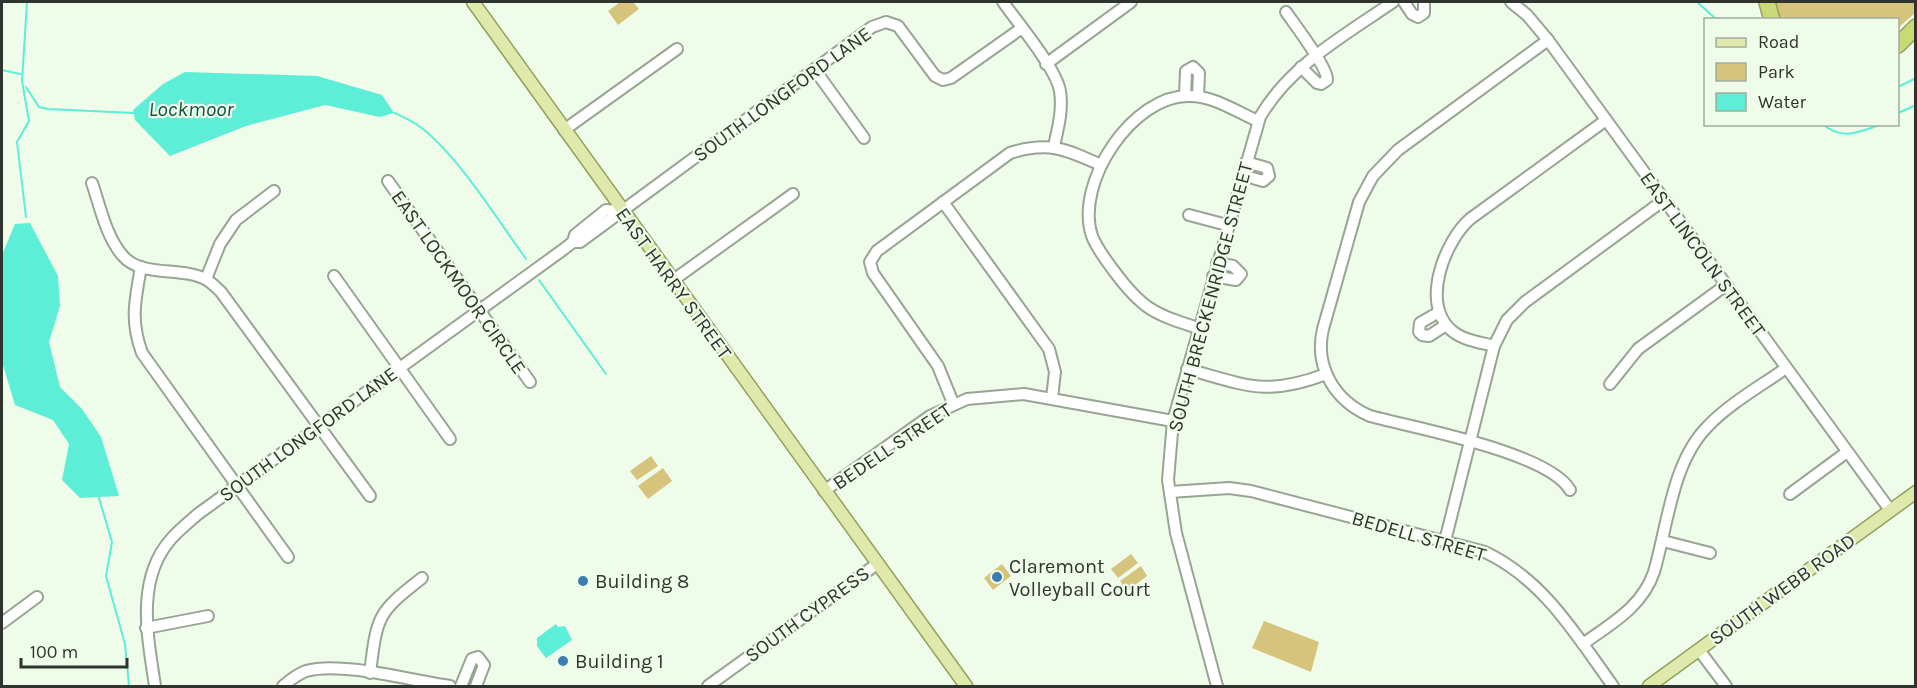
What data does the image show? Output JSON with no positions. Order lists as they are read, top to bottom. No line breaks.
{"streets":{"main road":["EAST HARRY STREET","SOUTH WEBB ROAD"],"street":["SOUTH LONGFORD LANE","EAST LINCOLN STREET","EAST LOCKMOOR CIRCLE","SOUTH BRECKENRIDGE STREET","BEDELL STREET","SOUTH CYPRESS"]},"crossings":[["SOUTH LONGFORD LANE","EAST LOCKMOOR CIRCLE"],["SOUTH LONGFORD LANE","EAST HARRY STREET"],["EAST LINCOLN STREET","SOUTH WEBB ROAD"],["EAST HARRY STREET","BEDELL STREET"],["EAST HARRY STREET","SOUTH CYPRESS"],["SOUTH BRECKENRIDGE STREET","BEDELL STREET"]],"water":["Lockmoor"],"places":["Claremont Volleyball Court","Building 8","Building 1"],"legend":["Road","Park","Water"],"scale_bar":"100 m"}
